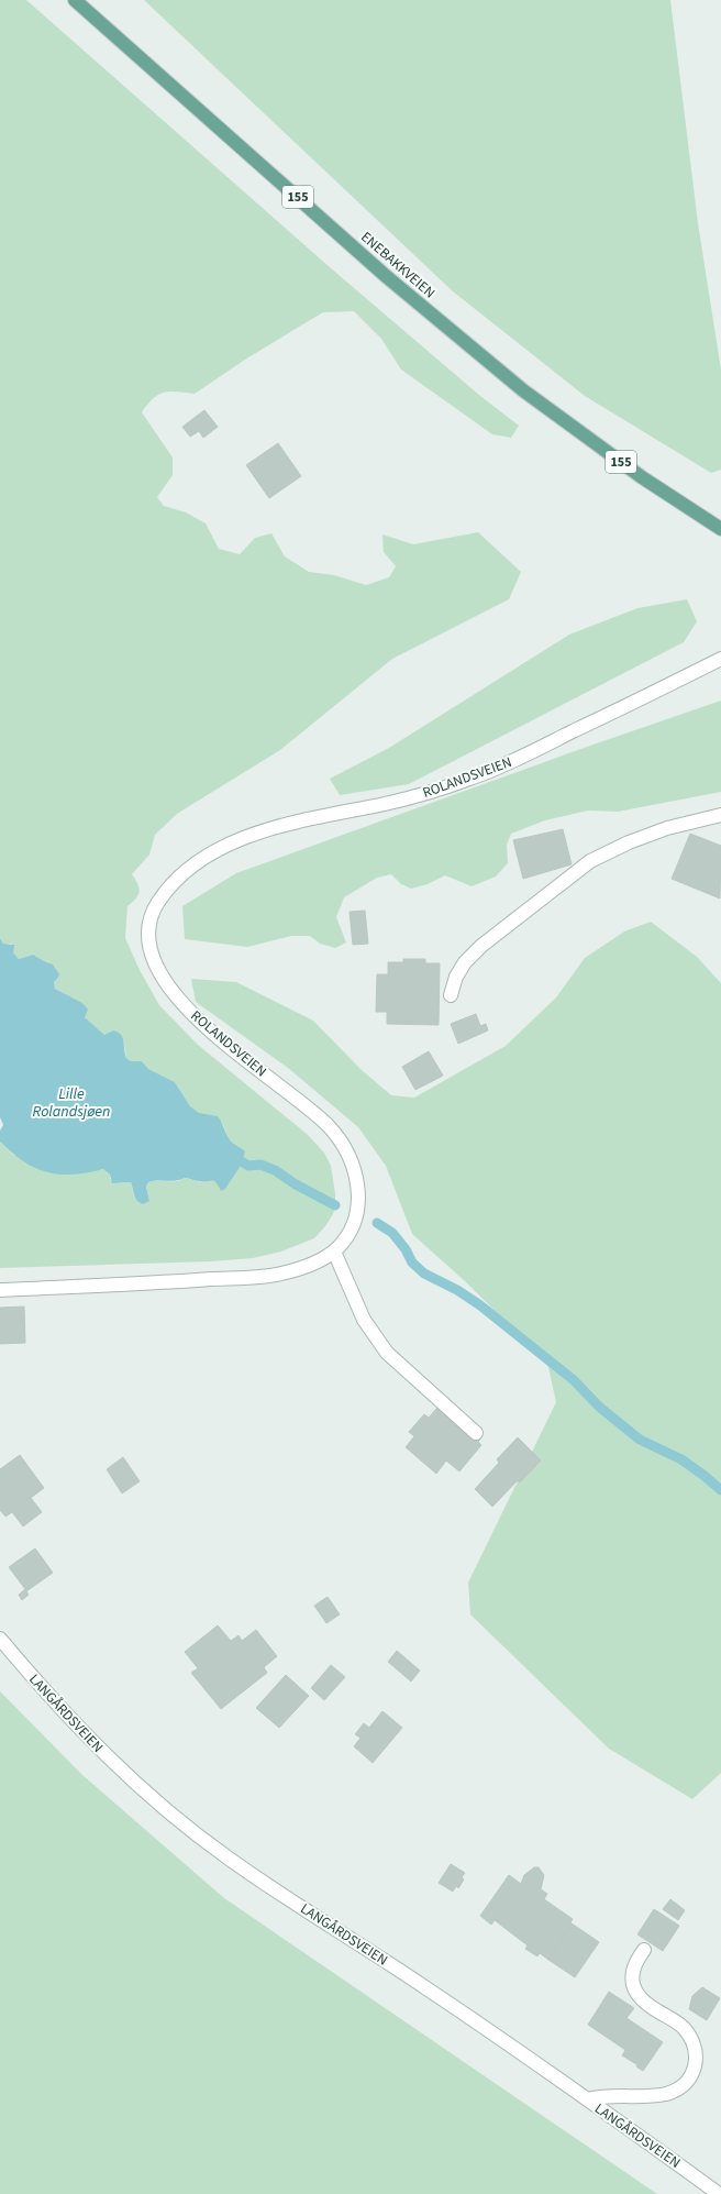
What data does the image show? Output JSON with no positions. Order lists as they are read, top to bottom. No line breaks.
{"streets":{"main road":["155","ENEBAKKVEIEN"],"street":["ROLANDSVEIEN","LANGÅRDSVEIEN"]},"water":["Lille Rolandsjøen"]}
